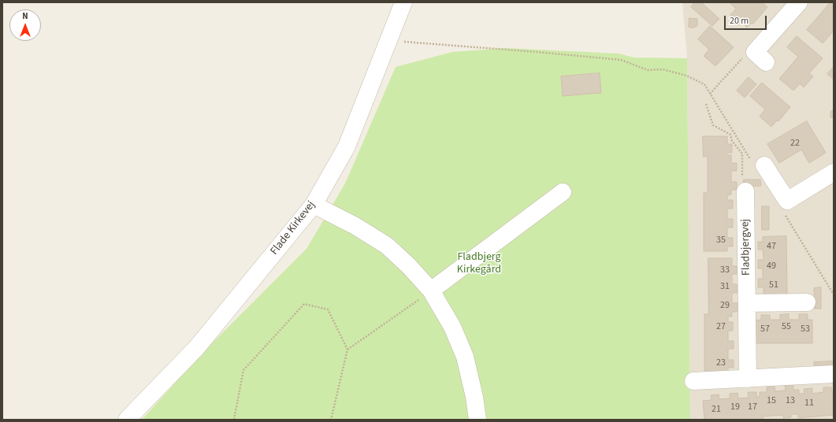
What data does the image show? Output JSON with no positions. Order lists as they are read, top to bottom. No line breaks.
{"streets":{"street":["Flade Kirkevej","Fladbjergvej"]},"parks":["Fladbjerg Kirkegård"],"house_numbers":["22","35","47","49","33","51","31","29","27","55","57","53","23","15","13","11","19","17","21"],"scale_bar":"20 m","north":"top"}
